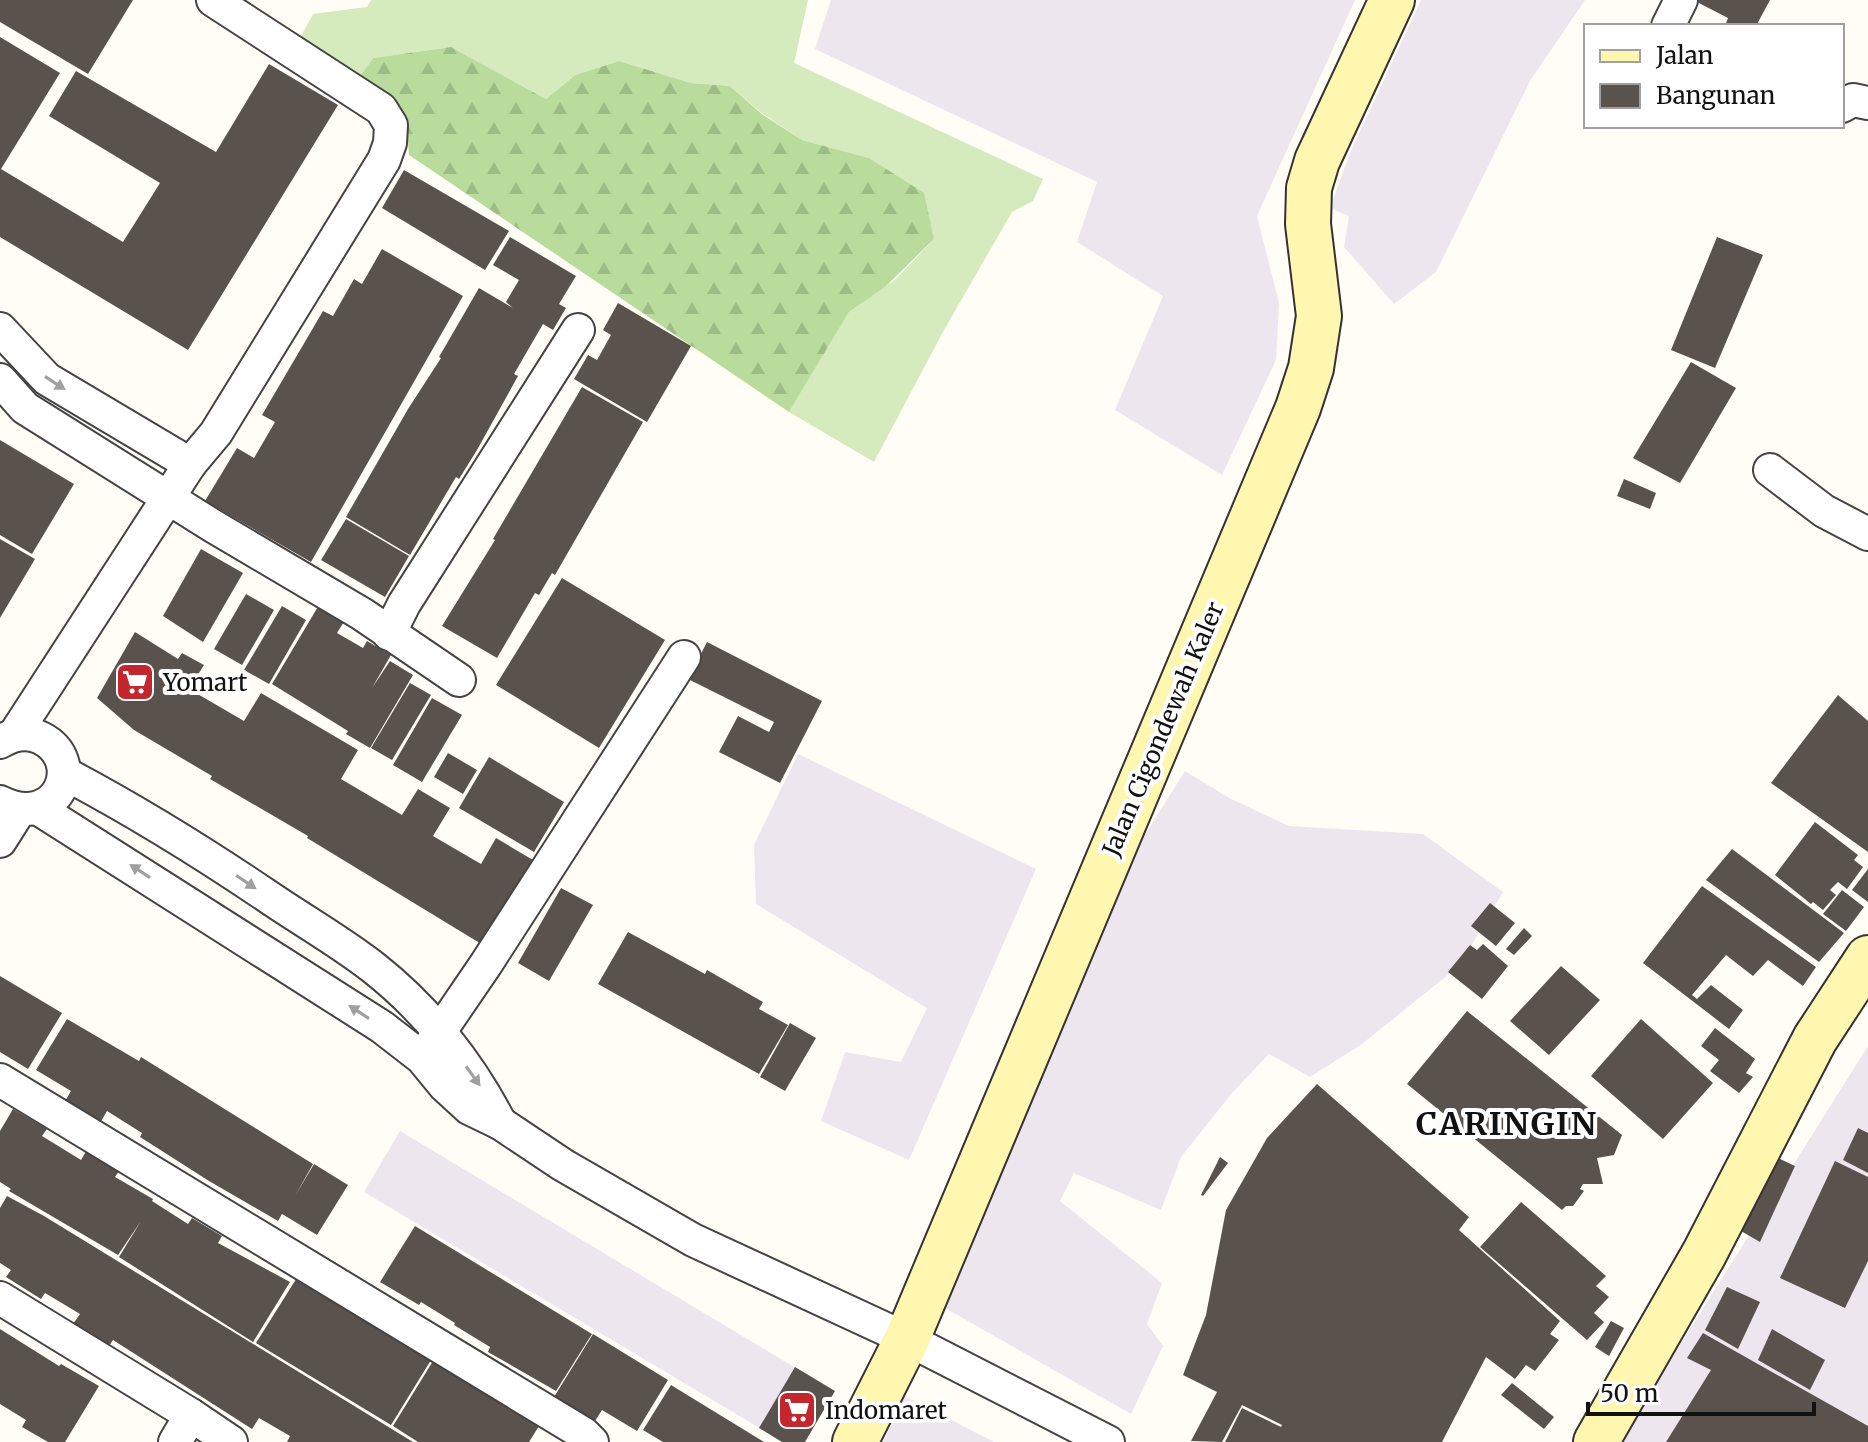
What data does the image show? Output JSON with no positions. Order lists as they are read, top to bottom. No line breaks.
{"streets":{"main road":["Jalan Cigondewah Kaler"]},"districts":["CARINGIN"],"places":{"supermarket":["Yomart","Indomaret"]},"legend":["Jalan","Bangunan"],"scale_bar":"50 m"}
